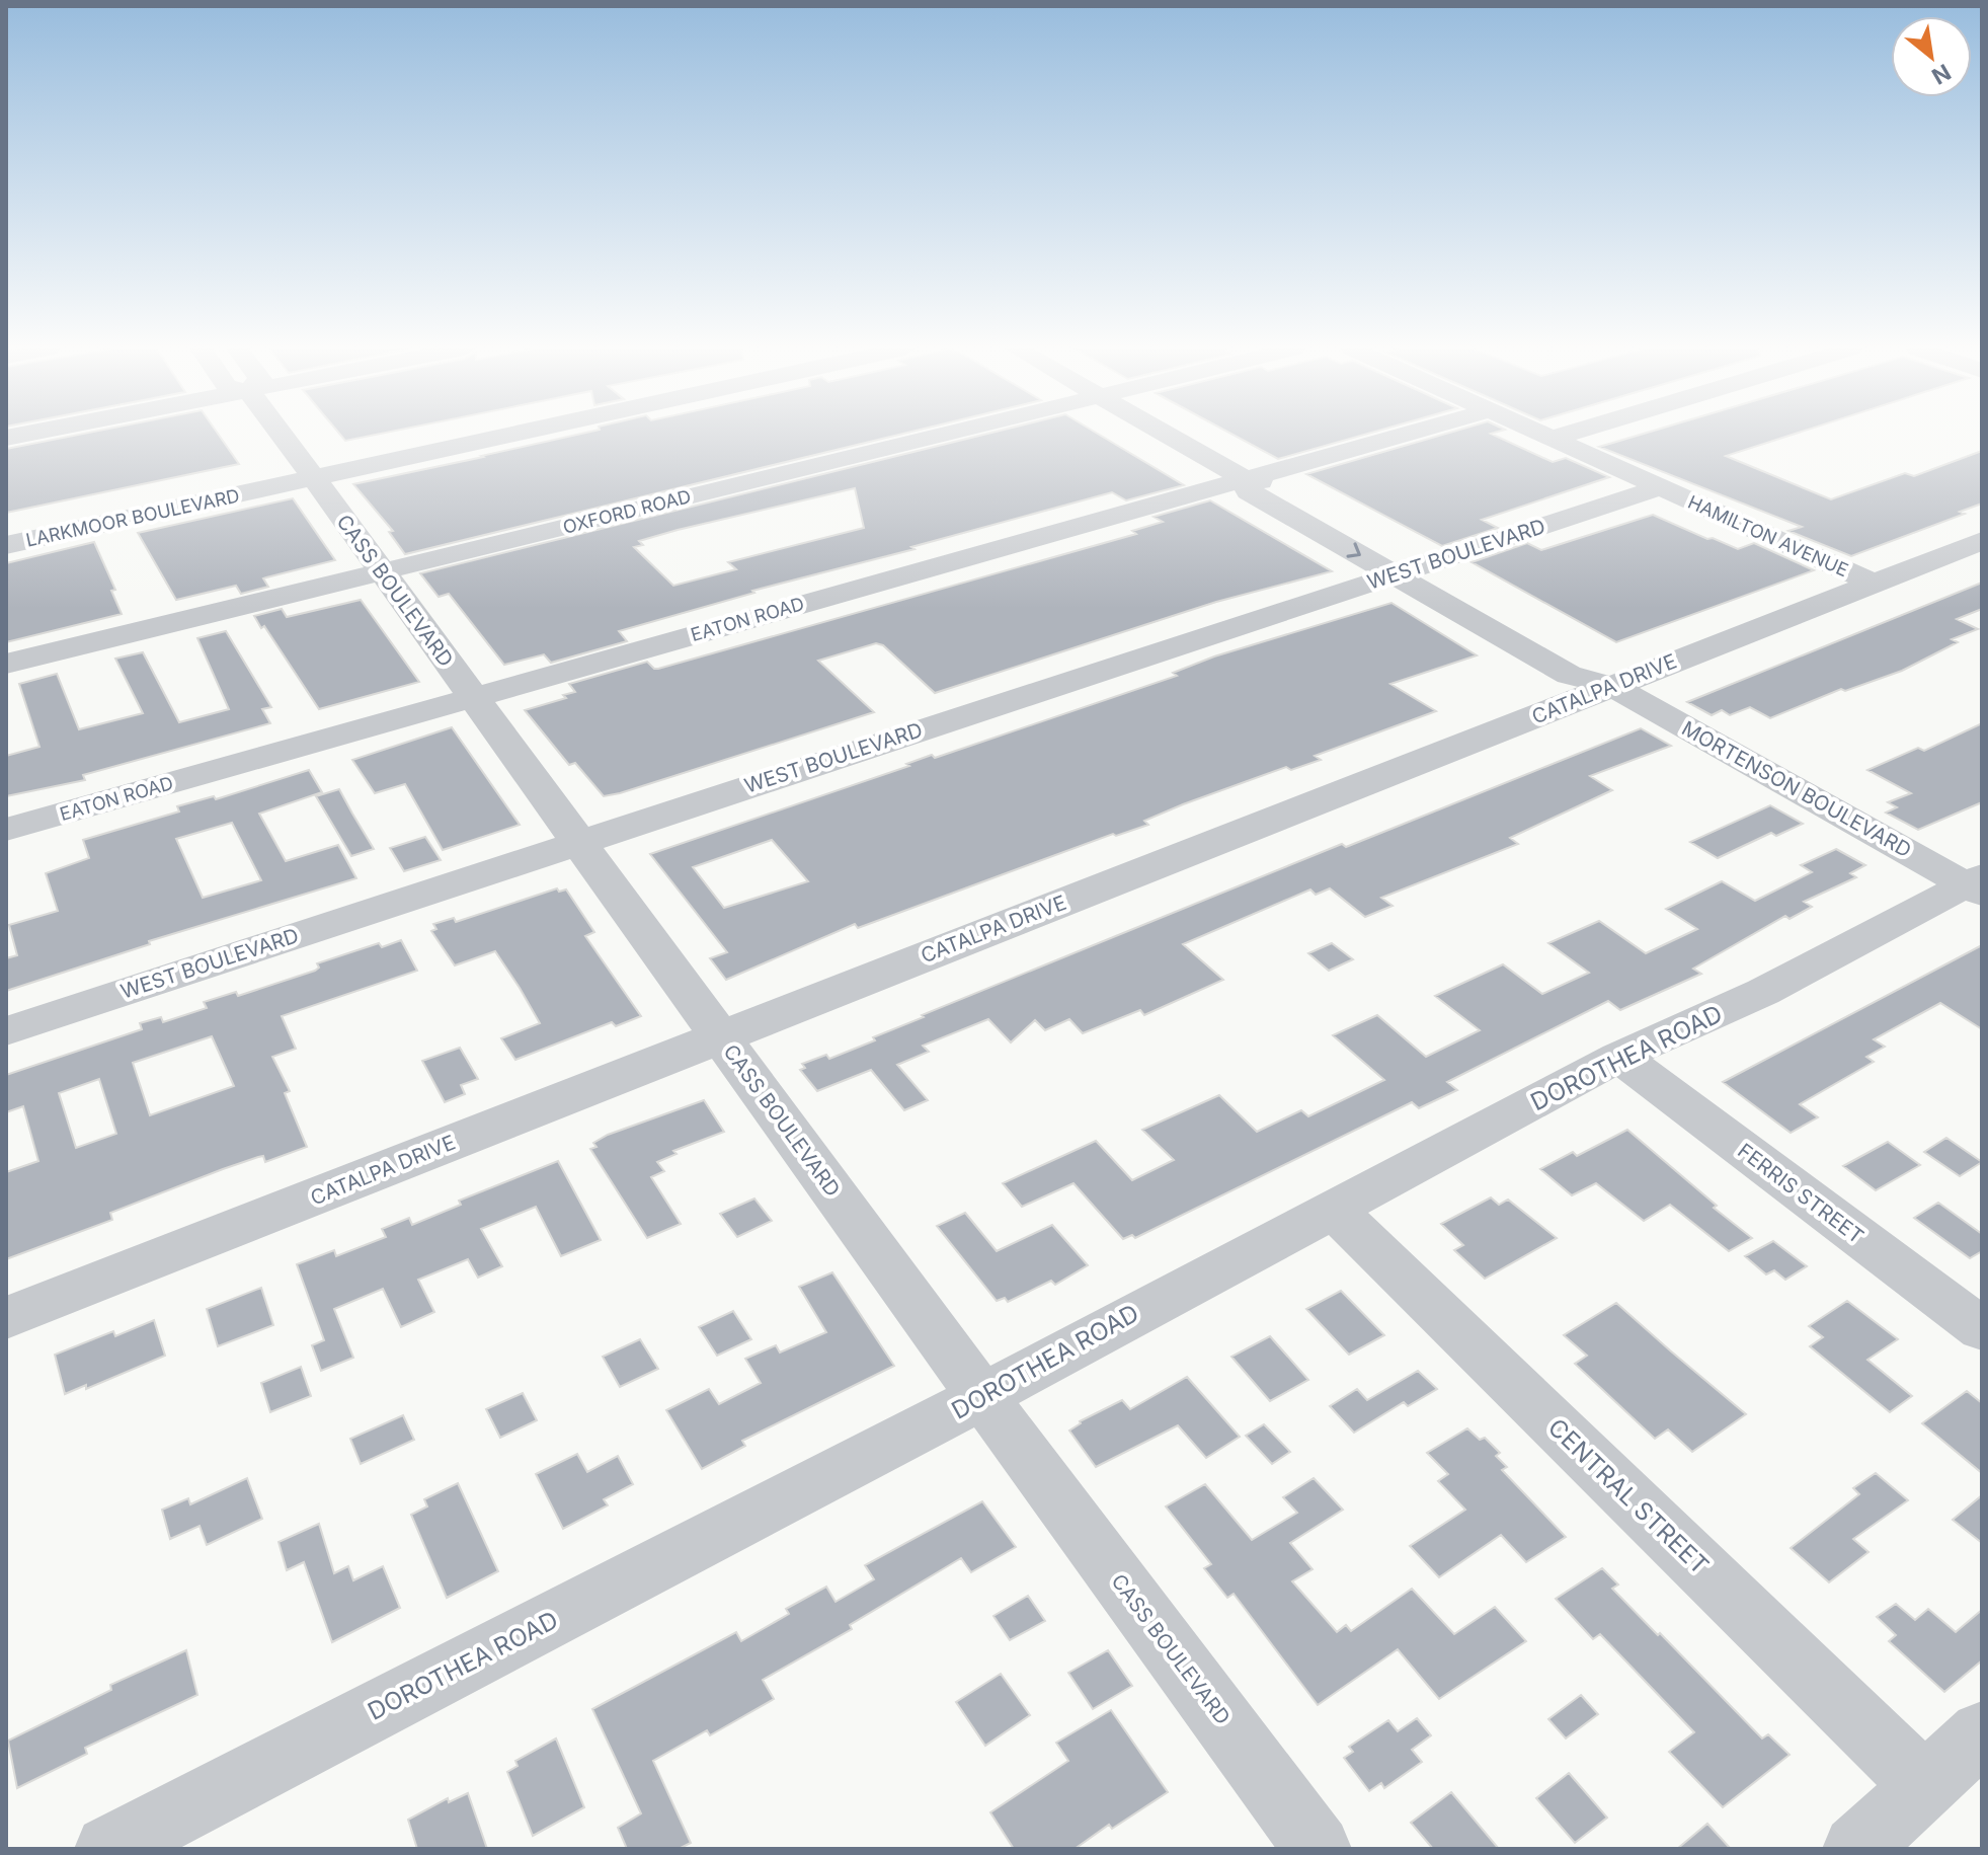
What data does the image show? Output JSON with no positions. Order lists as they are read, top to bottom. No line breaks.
{"streets":{"street":["OXFORD ROAD","LARKMOOR BOULEVARD","HAMILTON AVENUE","WEST BOULEVARD","CASS BOULEVARD","EATON ROAD","CATALPA DRIVE","MORTENSON BOULEVARD","DOROTHEA ROAD","FERRIS STREET","CENTRAL STREET"]},"crossings":[["OXFORD ROAD","CASS BOULEVARD"],["LARKMOOR BOULEVARD","CASS BOULEVARD"],["HAMILTON AVENUE","WEST BOULEVARD"],["HAMILTON AVENUE","CATALPA DRIVE"],["WEST BOULEVARD","CASS BOULEVARD"],["WEST BOULEVARD","MORTENSON BOULEVARD"],["CASS BOULEVARD","EATON ROAD"],["CASS BOULEVARD","CATALPA DRIVE"],["CASS BOULEVARD","DOROTHEA ROAD"],["EATON ROAD","MORTENSON BOULEVARD"],["CATALPA DRIVE","MORTENSON BOULEVARD"],["MORTENSON BOULEVARD","DOROTHEA ROAD"],["DOROTHEA ROAD","FERRIS STREET"],["DOROTHEA ROAD","CENTRAL STREET"]],"north":"bottom right"}
